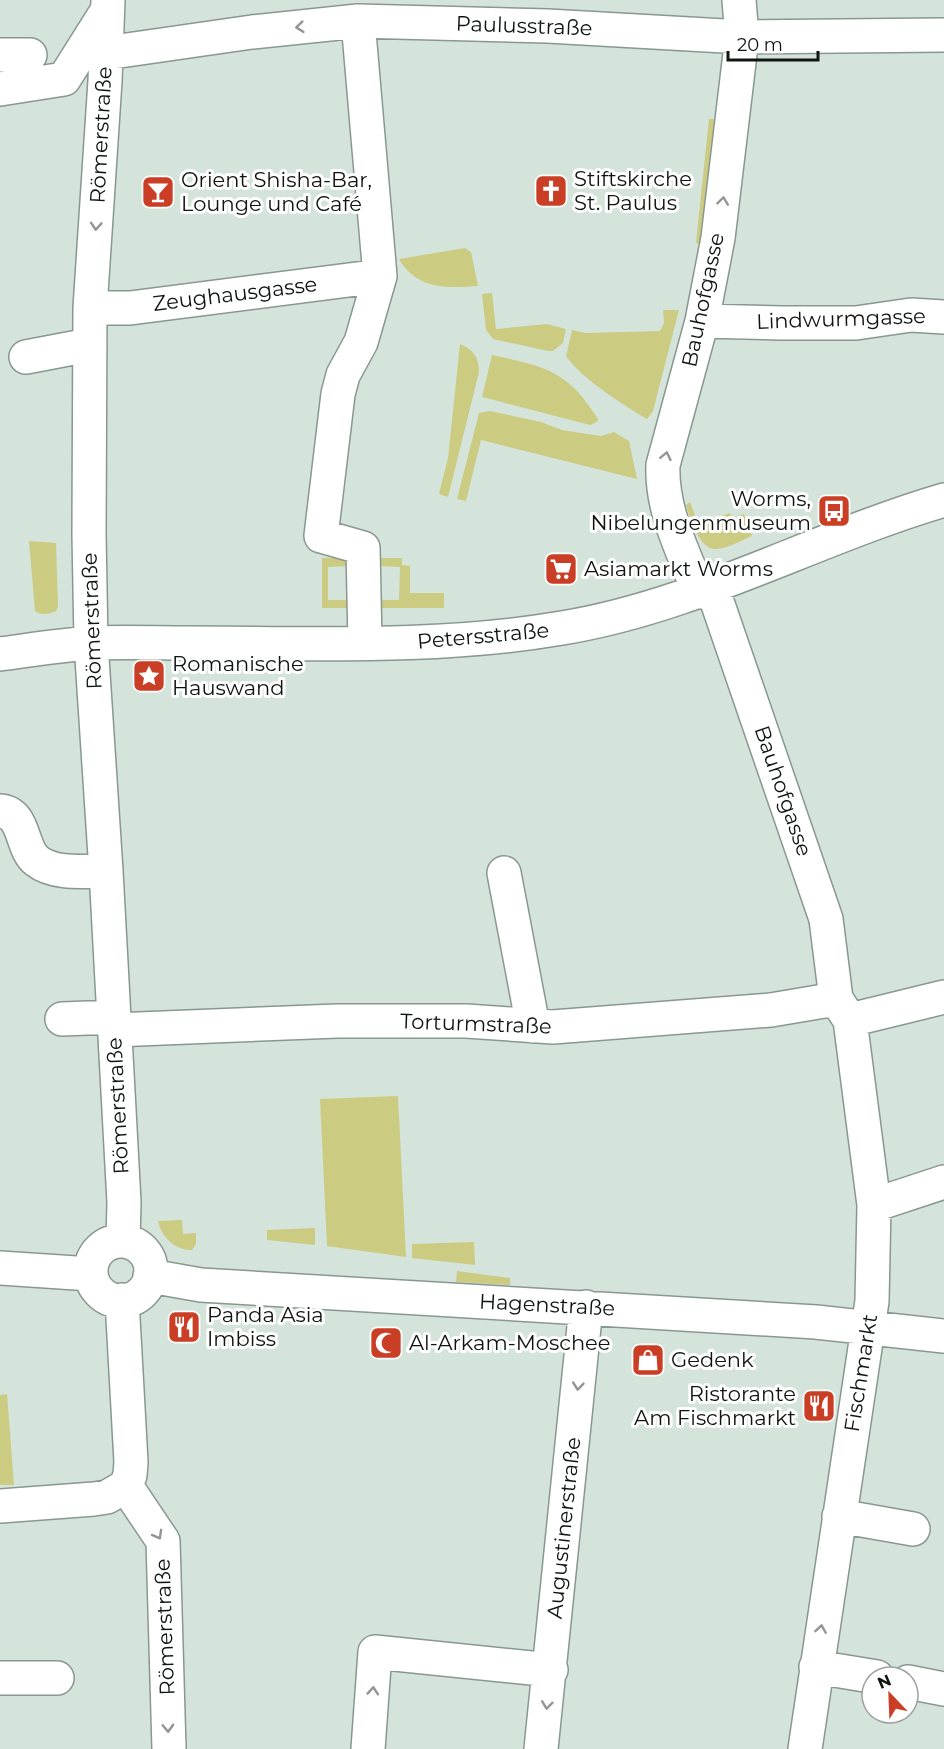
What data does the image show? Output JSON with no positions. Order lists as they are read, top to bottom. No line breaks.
{"streets":{"street":["Paulusstraße","Römerstraße","Zeughausgasse","Bauhofgasse","Lindwurmgasse","Petersstraße","Torturmstraße","Hagenstraße","Fischmarkt","Augustinerstraße"]},"crossings":[["Paulusstraße","Römerstraße"],["Paulusstraße","Bauhofgasse"],["Römerstraße","Zeughausgasse"],["Römerstraße","Petersstraße"],["Römerstraße","Torturmstraße"],["Römerstraße","Hagenstraße"],["Bauhofgasse","Lindwurmgasse"],["Bauhofgasse","Petersstraße"],["Bauhofgasse","Torturmstraße"],["Bauhofgasse","Fischmarkt"],["Torturmstraße","Fischmarkt"],["Hagenstraße","Fischmarkt"],["Hagenstraße","Augustinerstraße"]],"one_way":["Bauhofgasse","Augustinerstraße"],"places":{"church":["Stiftskirche St. Paulus"],"bar":["Orient Shisha-Bar, Lounge und Café"],"bus stop":["Worms, Nibelungenmuseum"],"supermarket":["Asiamarkt Worms"],"place":["Romanische Hauswand"],"restaurant":["Panda Asia Imbiss","Ristorante Am Fischmarkt"],"mosque":["Al-Arkam-Moschee"],"shop":["Gedenk"]},"scale_bar":"20 m","north":"top left"}
